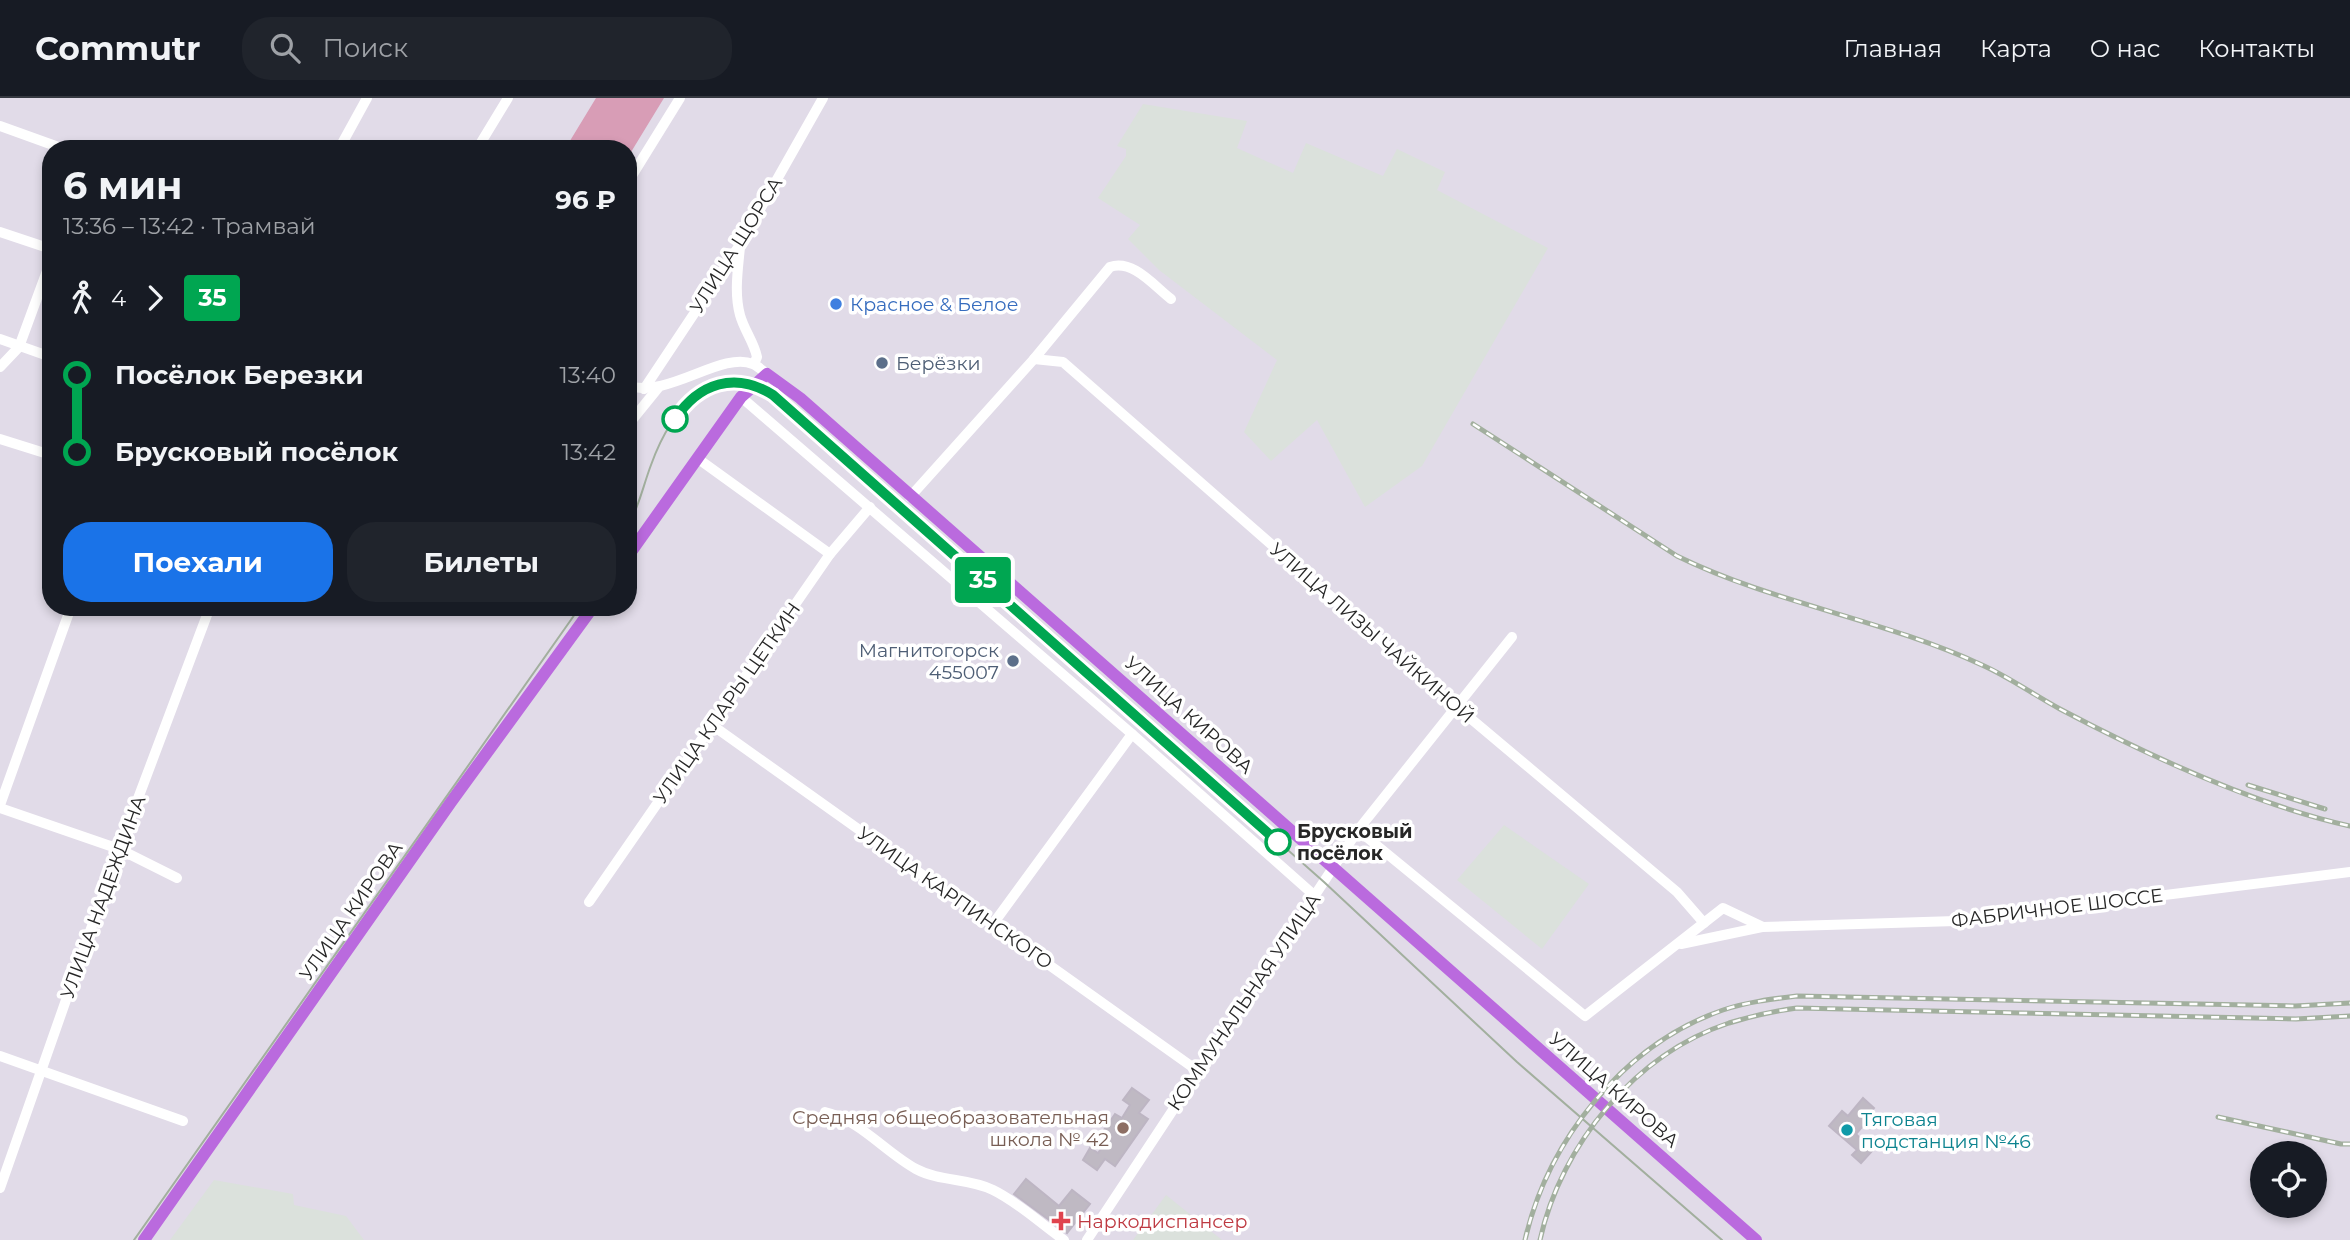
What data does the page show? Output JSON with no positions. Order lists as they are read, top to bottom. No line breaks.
{"streets":{"main road":["УЛИЦА КИРОВА"],"street":["УЛИЦА ЩОРСА","УЛИЦА ЛИЗЫ ЧАЙКИНОЙ","УЛИЦА КЛАРЫ ЦЕТКИН","УЛИЦА НАДЕЖДИНА","УЛИЦА КАРПИНСКОГО","ФАБРИЧНОЕ ШОССЕ","КОММУНАЛЬНАЯ УЛИЦА"]},"crossings":[["УЛИЦА ЛИЗЫ ЧАЙКИНОЙ","ФАБРИЧНОЕ ШОССЕ"],["УЛИЦА ЛИЗЫ ЧАЙКИНОЙ","КОММУНАЛЬНАЯ УЛИЦА"],["УЛИЦА КЛАРЫ ЦЕТКИН","УЛИЦА КАРПИНСКОГО"],["УЛИЦА КИРОВА","КОММУНАЛЬНАЯ УЛИЦА"],["УЛИЦА КАРПИНСКОГО","КОММУНАЛЬНАЯ УЛИЦА"]],"places":{"other":["Красное & Белое","Берёзки","Магнитогорск 455007","Брусковый посёлок","Средняя общеобразовательная школа № 42","Тяговая подстанция №46"],"health":["Наркодиспансер"]},"lines":["tram line 35"],"page":{"header":"Commutr","search":"Поиск","nav":["Главная","Карта","О нас","Контакты"],"on_map":"35","heading":["6 мин","13:36 – 13:42 · Трамвай","96 ₽"],"legs":["4","35"],"list":[{"name":"Посёлок Березки","value":"13:40"},{"name":"Брусковый посёлок","value":"13:42"}],"buttons":["Поехали","Билеты"]}}
